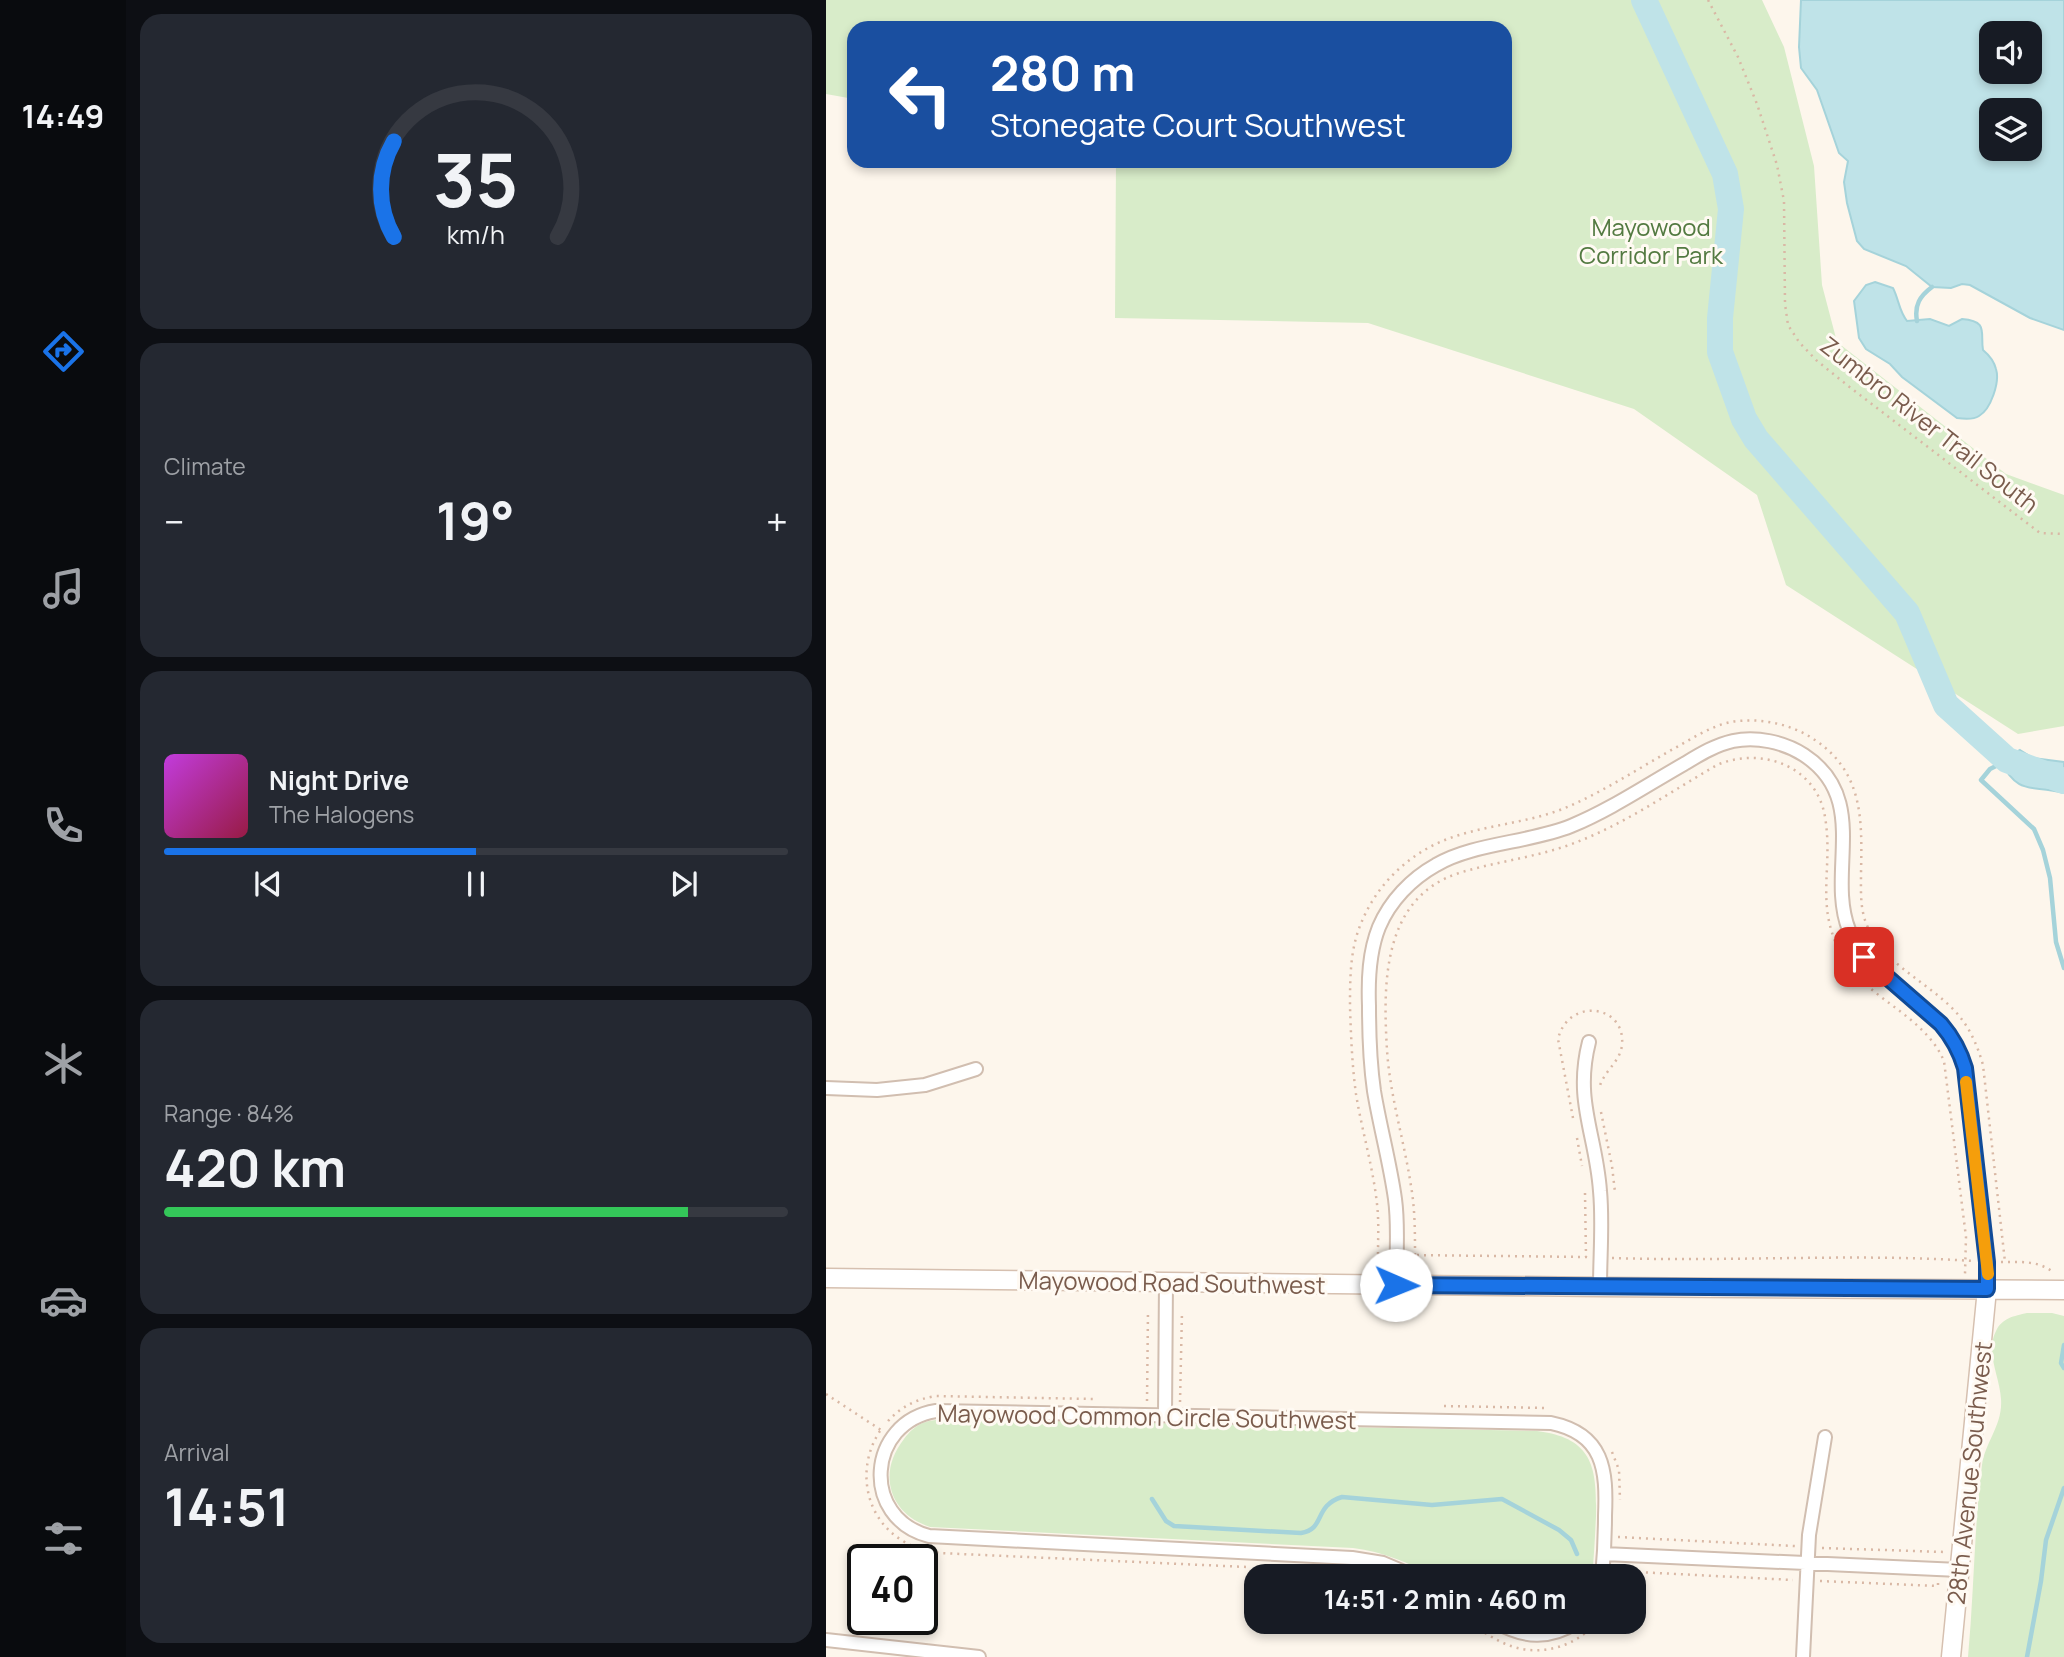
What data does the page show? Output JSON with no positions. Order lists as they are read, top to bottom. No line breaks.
{"streets":{"street":["Mayowood Road Southwest","Mayowood Common Circle Southwest","28th Avenue Southwest"],"path":["Zumbro River Trail South"]},"crossings":[["Mayowood Road Southwest","28th Avenue Southwest"]],"parks":["Mayowood Corridor Park"],"page":{"tabs":"14:49","turn":["280 m","Stonegate Court Southwest"],"tile":["Climate",["Range · 84%","420 km"],["Arrival","14:51"]],"heat":["−","19°","+"],"song":["Night Drive","The Halogens"],"limit":"40","trip":"14:51 · 2 min · 460 m","gauge":["35","km/h"]}}
